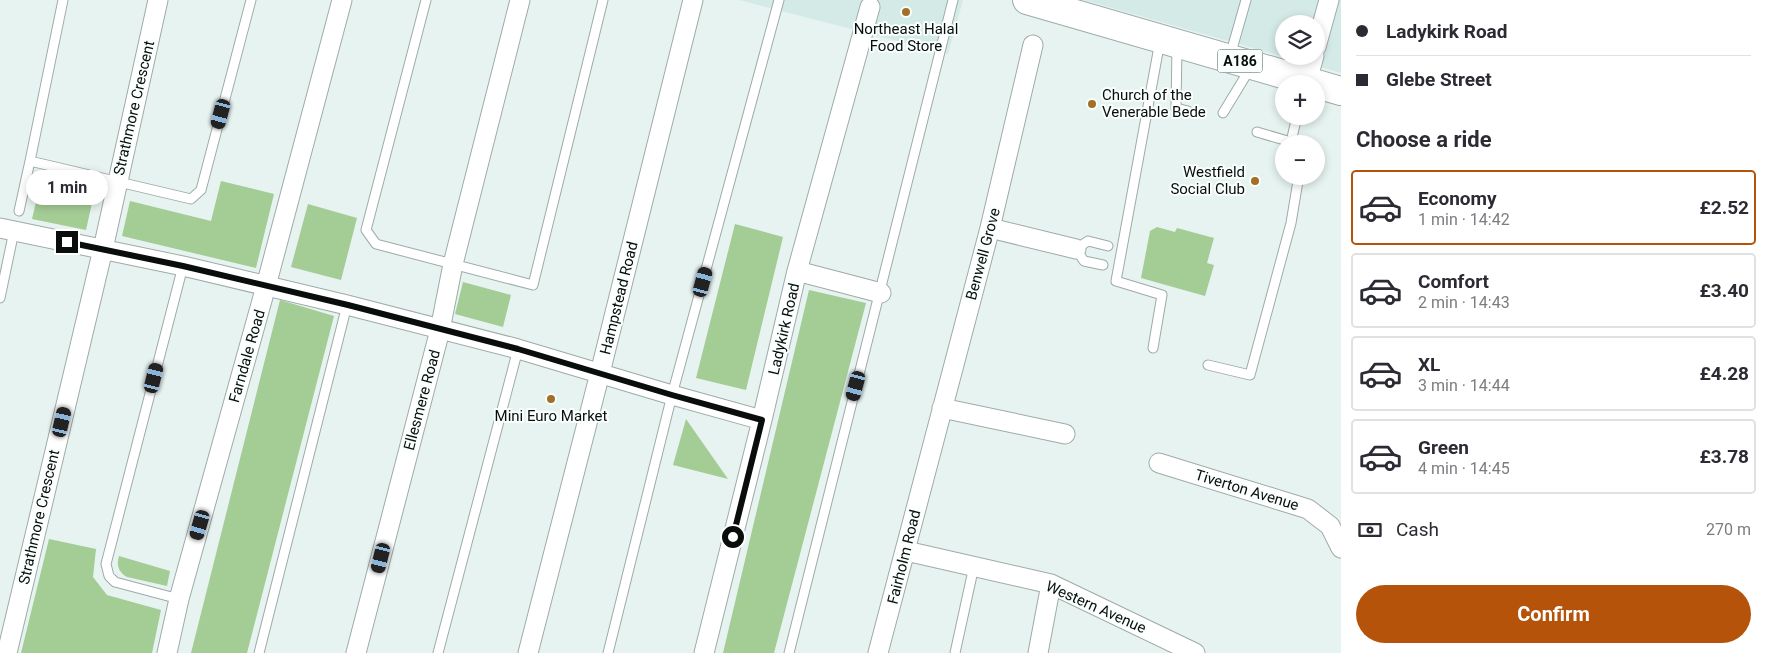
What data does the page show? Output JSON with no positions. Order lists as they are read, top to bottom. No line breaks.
{"streets":{"main road":["A186"],"street":["Strathmore Crescent","Benwell Grove","Hampstead Road","Ladykirk Road","Farndale Road","Ellesmere Road","Tiverton Avenue","Fairholm Road","Western Avenue"]},"crossings":[["Benwell Grove","Fairholm Road"],["Fairholm Road","Western Avenue"]],"places":["Northeast Halal Food Store","Church of the Venerable Bede","Westfield Social Club","Mini Euro Market"],"page":{"banner":["Ladykirk Road","Glebe Street"],"map_buttons":["+","−"],"heading":"Choose a ride","bubble":"1 min","list":[{"name":"Economy","note":"1 min · 14:42","value":"£2.52"},{"name":"Comfort","note":"2 min · 14:43","value":"£3.40"},{"name":"XL","note":"3 min · 14:44","value":"£4.28"},{"name":"Green","note":"4 min · 14:45","value":"£3.78"}],"pay":["Cash","270 m"],"buttons":"Confirm"}}
